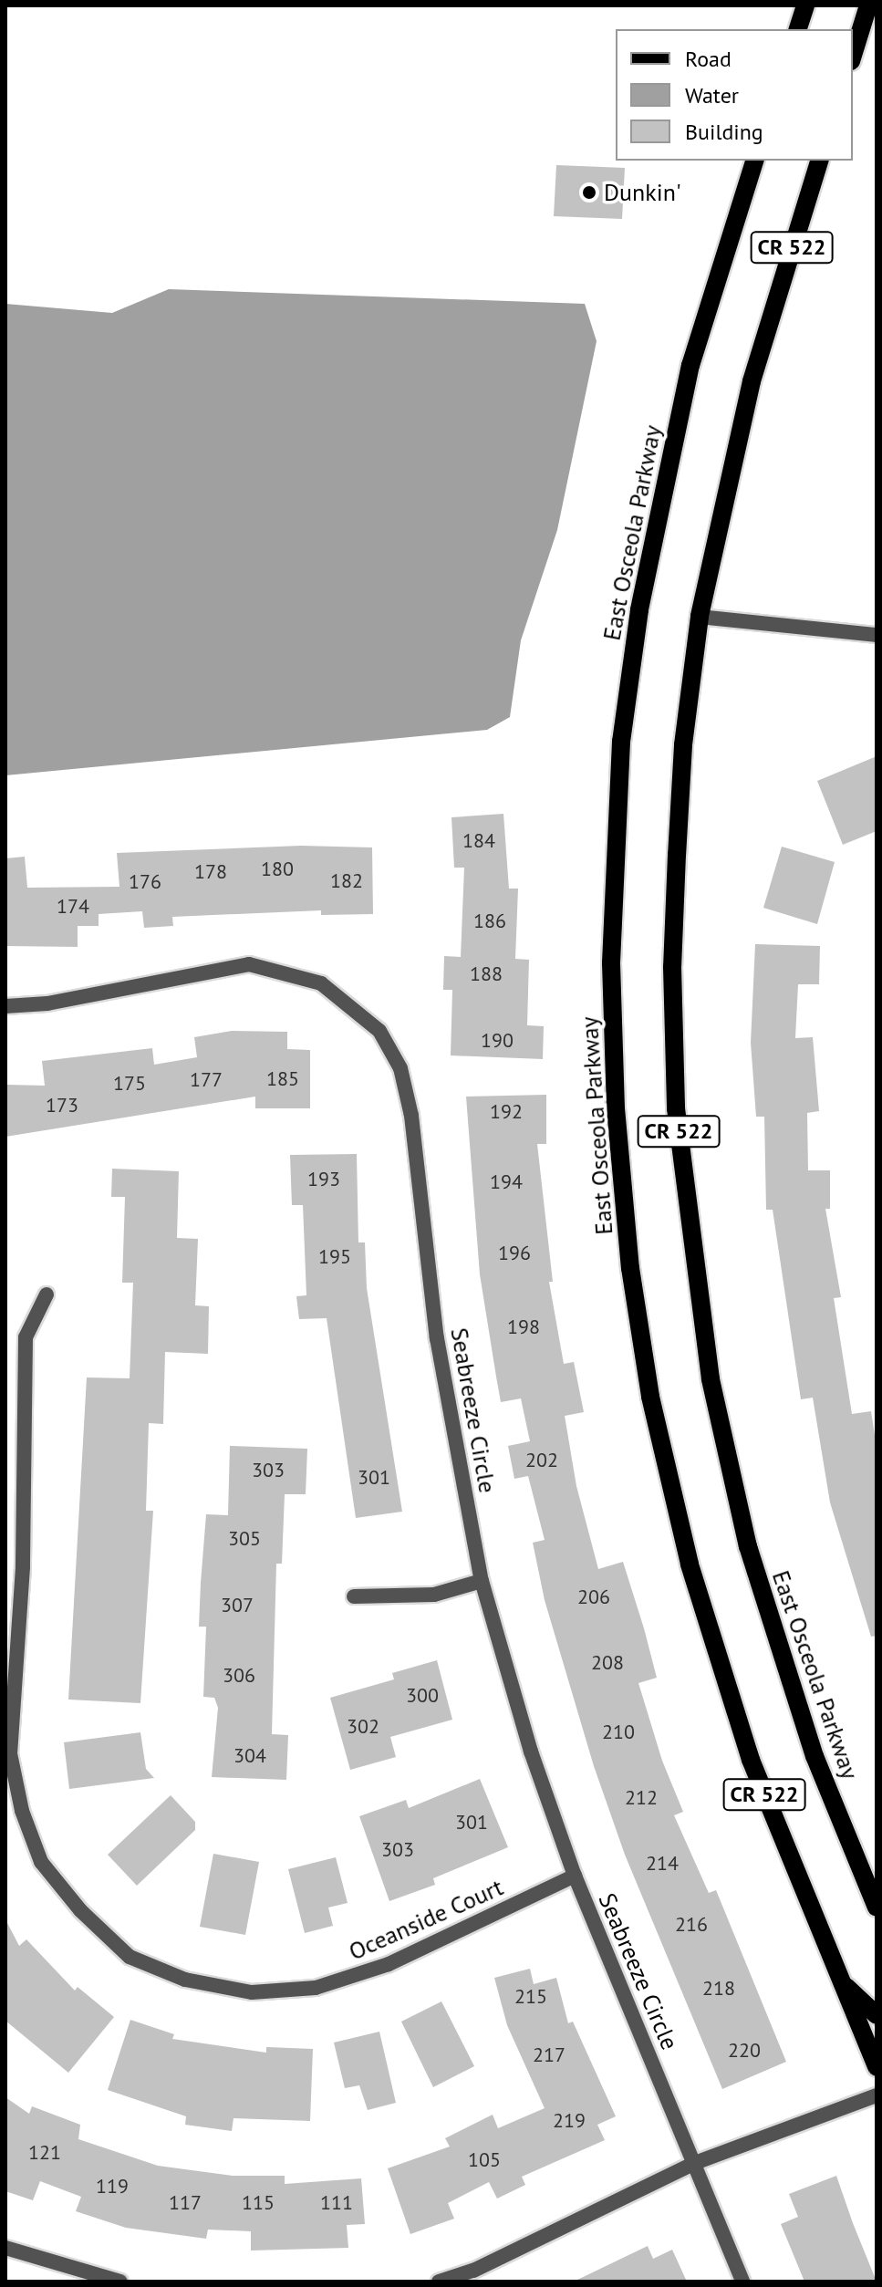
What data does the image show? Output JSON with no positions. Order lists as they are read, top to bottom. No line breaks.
{"streets":{"main road":["CR 522","East Osceola Parkway"],"street":["Seabreeze Circle","Oceanside Court"]},"crossings":[["Seabreeze Circle","Oceanside Court"]],"places":["Dunkin'"],"house_numbers":["184","180","178","182","176","174","186","188","190","185","177","175","173","192","193","194","196","195","198","202","303","301","305","206","307","208","306","300","302","210","304","212","301","303","214","216","218","215","220","217","219","121","105","119","117","115","111"],"legend":["Road","Water","Building"]}
